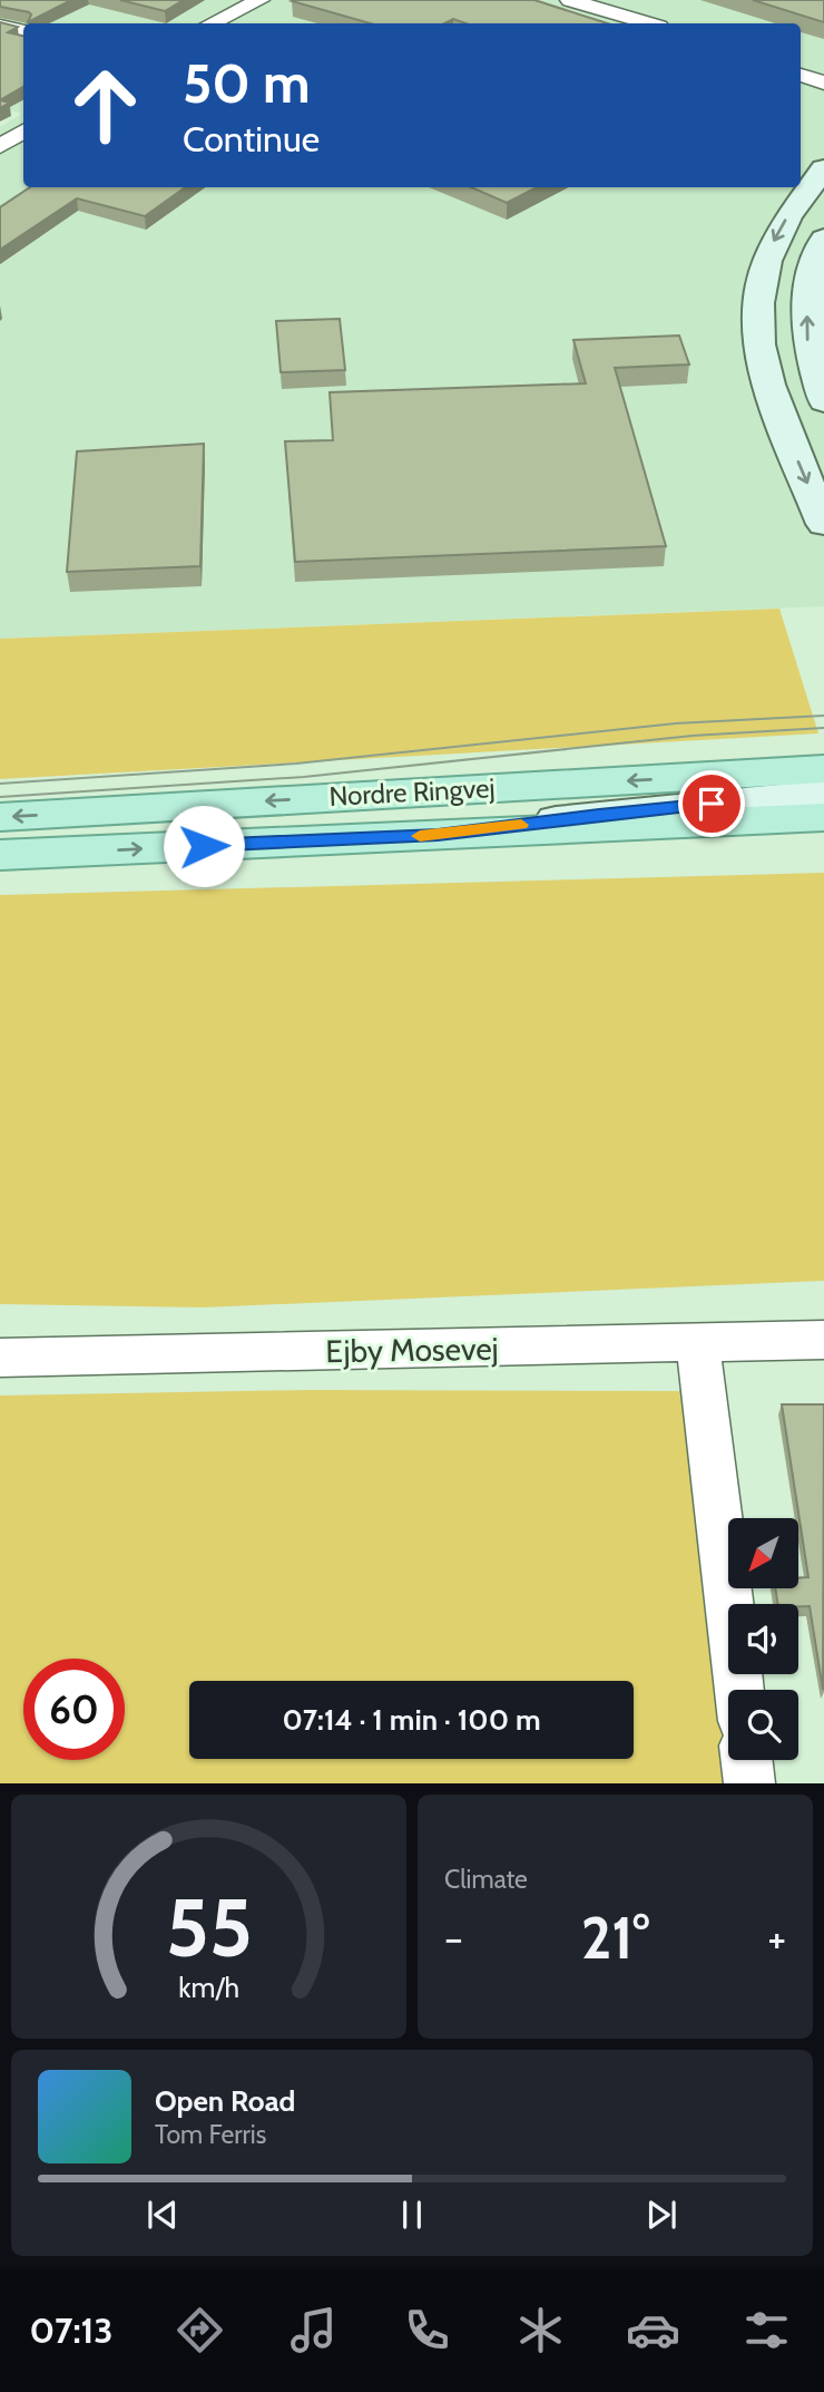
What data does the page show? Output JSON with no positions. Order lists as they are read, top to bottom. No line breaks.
{"streets":{"main road":["Nordre Ringvej"],"street":["Ejby Mosevej"]},"north":"bottom left","page":{"turn":["50 m","Continue"],"limit":"60","trip":"07:14 · 1 min · 100 m","tile":"Climate","heat":["−","21°","+"],"song":["Open Road","Tom Ferris"],"tabs":"07:13","gauge":["55","km/h"]}}
